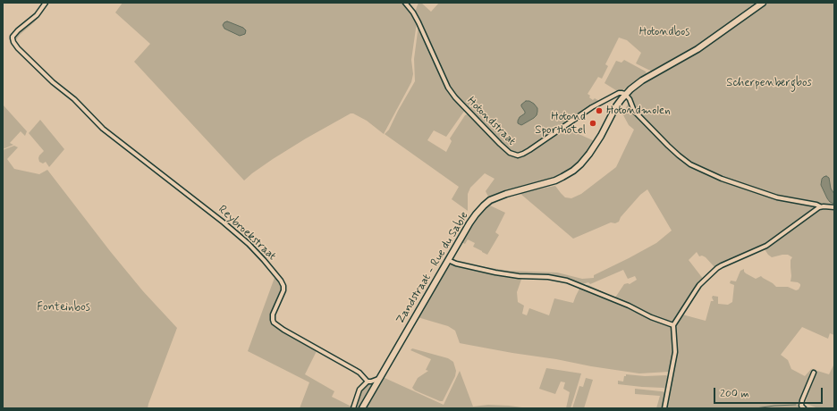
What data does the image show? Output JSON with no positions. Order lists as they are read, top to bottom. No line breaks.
{"streets":{"main road":["Zandstraat - Rue du Sable"],"street":["Hotondstraat","Reybroekstraat"]},"crossings":[["Hotondstraat","Zandstraat - Rue du Sable"]],"parks":["Hotondbos","Scherpenbergbos","Fonteinbos"],"places":["Hotondmolen","Hotond Sporthotel"],"scale_bar":"200 m"}
